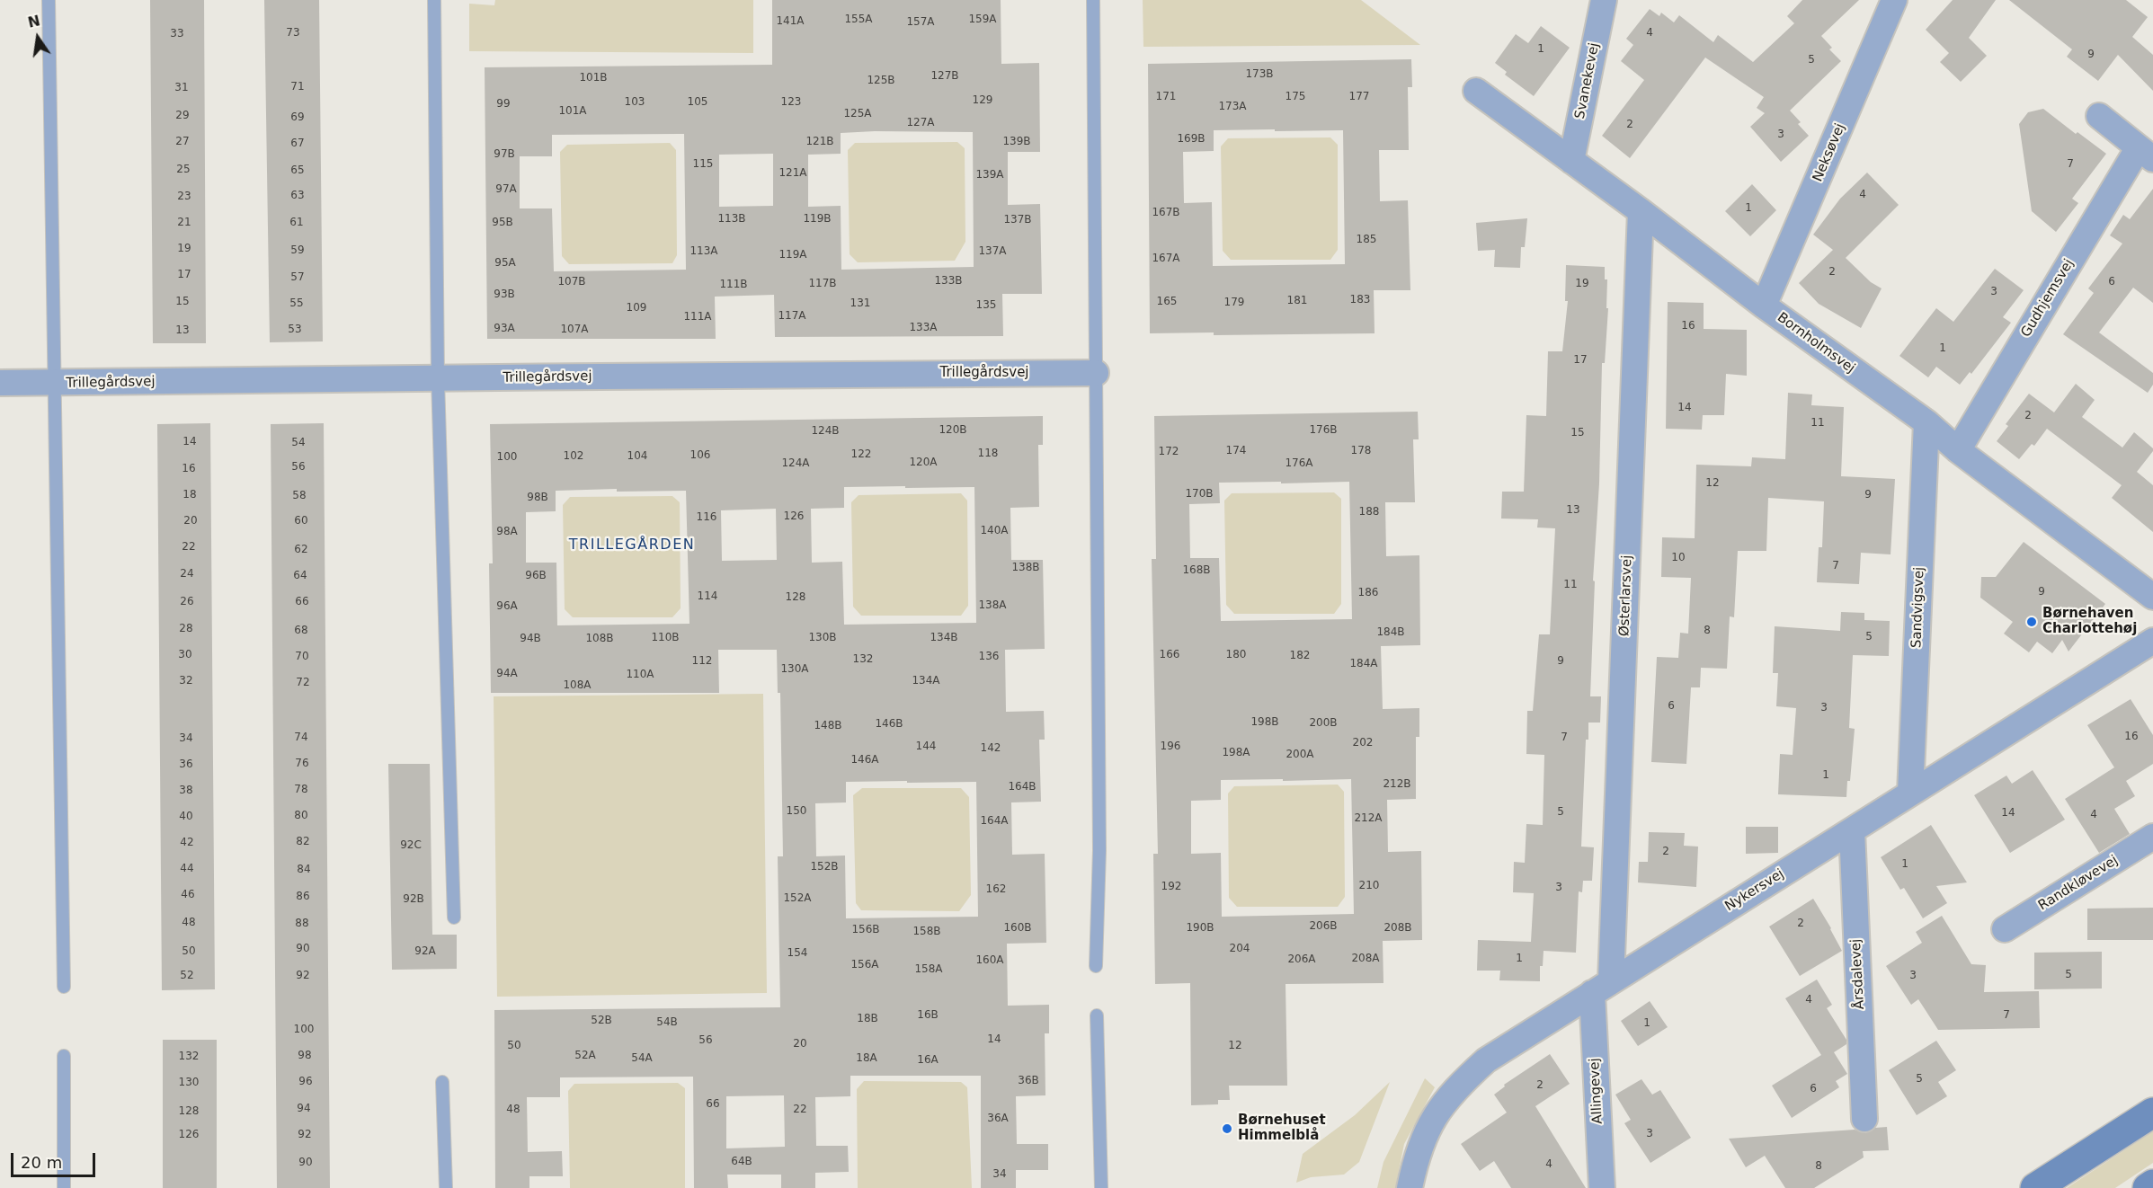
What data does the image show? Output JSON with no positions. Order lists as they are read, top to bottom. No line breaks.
{"streets":{"street":["Svanekevej","Neksøvej","Gudhjemsvej","Bornholmsvej","Trillegårdsvej","Østerlarsvej","Sandvigsvej","Randkløvevej","Nykersvej","Årsdalevej","Allingevej"]},"crossings":[["Svanekevej","Bornholmsvej"],["Neksøvej","Bornholmsvej"],["Gudhjemsvej","Bornholmsvej"],["Bornholmsvej","Østerlarsvej"],["Bornholmsvej","Sandvigsvej"],["Østerlarsvej","Nykersvej"],["Østerlarsvej","Allingevej"],["Sandvigsvej","Nykersvej"],["Nykersvej","Årsdalevej"],["Nykersvej","Allingevej"]],"districts":["TRILLEGÅRDEN"],"places":["Børnehaven Charlottehøj","Børnehuset Himmelblå"],"house_numbers":["155A","159A","141A","157A","73","4","33","1","9","5","173B","127B","101B","125B","71","31","171","175","177","129","103","105","123","99","173A","101A","125A","29","69","127A","2","3","169B","27","121B","139B","67","97B","115","7","25","65","121A","139A","97A","4","63","23","1","167B","113B","119B","137B","21","61","95B","185","19","59","113A","137A","119A","167A","95A","2","17","57","133B","107B","6","117B","19","111B","3","93B","183","181","15","165","179","55","131","135","109","117A","111A","16","133A","93A","53","107A","13","1","17","14","2","11","120B","176B","124B","15","14","54","174","178","172","118","122","106","102","104","100","120A","124A","176A","56","16","12","170B","18","9","58","98B","13","188","126","116","20","60","140A","98A","22","62","10","7","138B","168B","24","64","96B","11","9","186","114","128","26","66","138A","96A","28","68","8","184B","5","110B","130B","134B","94B","108B","30","166","180","182","70","136","132","112","9","184A","130A","94A","110A","32","134A","72","108A","6","3","198B","200B","146B","148B","16","74","7","34","202","144","196","142","198A","200A","146A","76","36","1","212B","164B","78","38","150","5","14","4","80","40","212A","164A","82","42","92C","2","1","152B","44","84","210","192","3","162","46","86","152A","92B","48","88","2","206B","160B","190B","208B","156B","158B","90","204","50","92A","154","208A","1","206A","160A","156A","158A","5","52","92","3","4","16B","7","18B","52B","54B","1","100","14","56","20","50","12","98","52A","132","54A","18A","16A","5","36B","96","130","2","6","66","94","48","22","128","36A","3","126","92","64B","90","4","8","34"],"scale_bar":"20 m","north":"top"}
